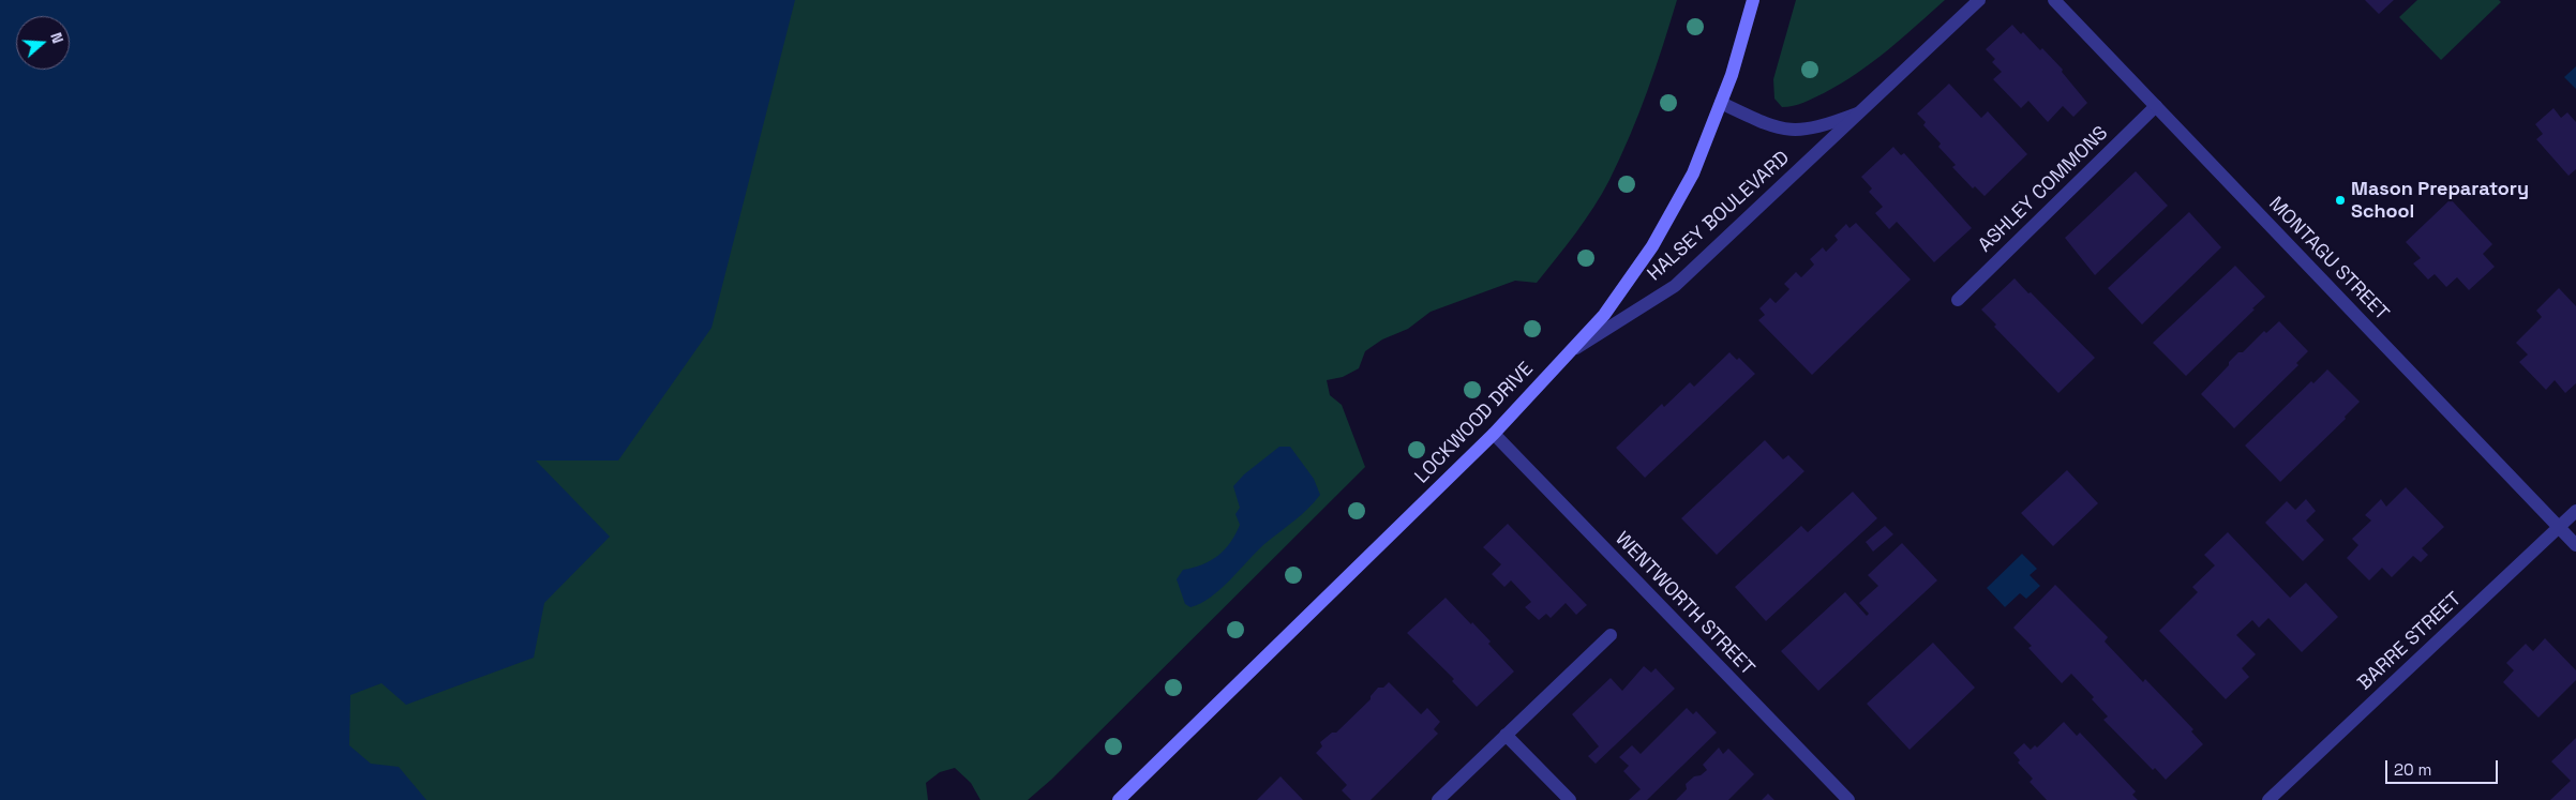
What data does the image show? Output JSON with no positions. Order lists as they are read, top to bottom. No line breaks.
{"streets":{"main road":["LOCKWOOD DRIVE"],"street":["ASHLEY COMMONS","HALSEY BOULEVARD","MONTAGU STREET","WENTWORTH STREET","BARRE STREET"]},"crossings":[["ASHLEY COMMONS","MONTAGU STREET"],["HALSEY BOULEVARD","LOCKWOOD DRIVE"],["MONTAGU STREET","BARRE STREET"],["LOCKWOOD DRIVE","WENTWORTH STREET"]],"places":["Mason Preparatory School"],"scale_bar":"20 m","north":"right"}
